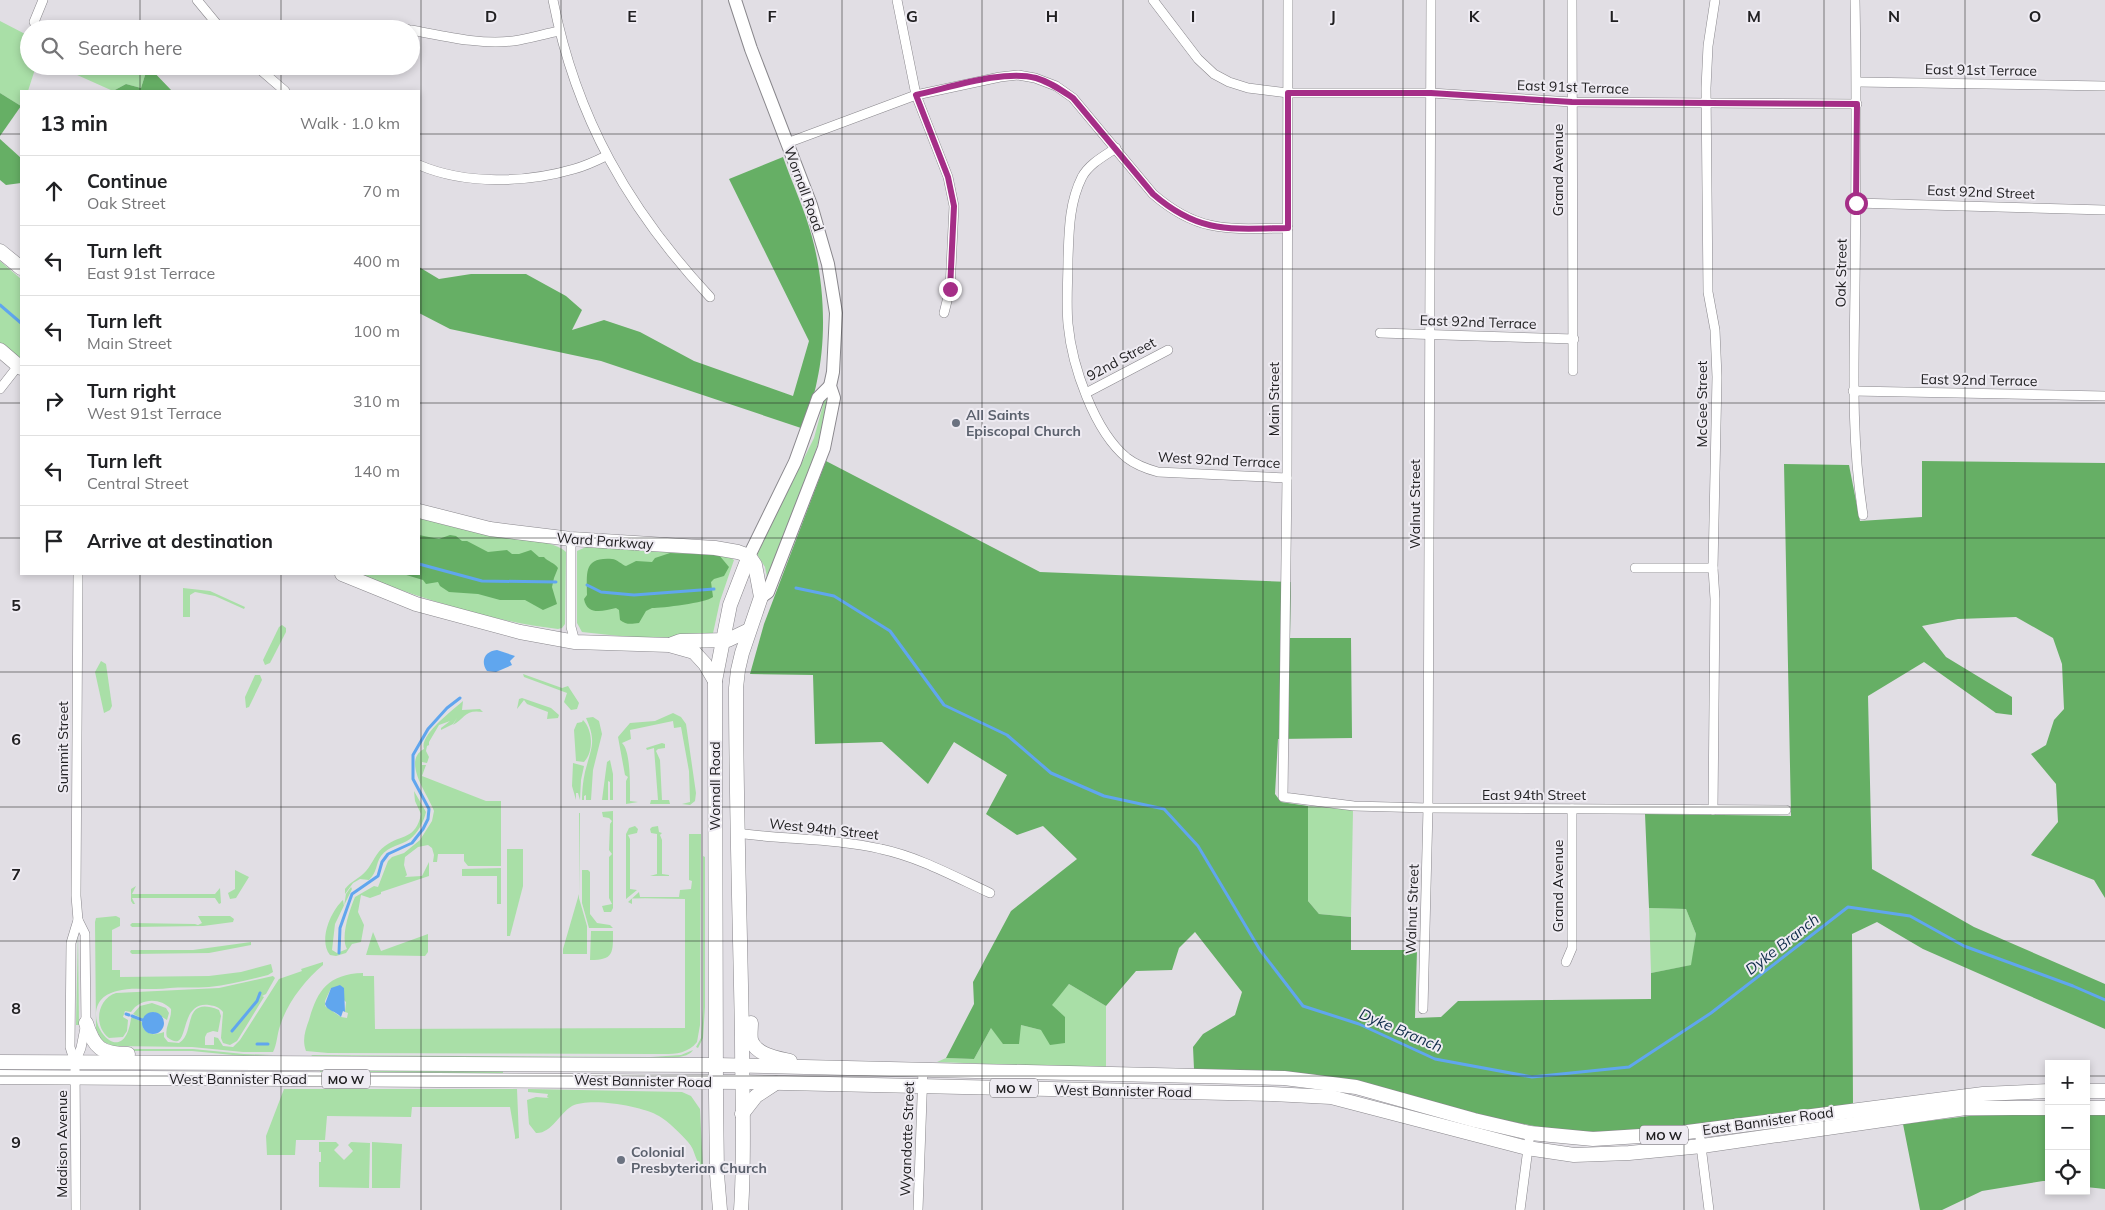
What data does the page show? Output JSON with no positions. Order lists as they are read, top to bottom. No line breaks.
{"streets":{"main road":["Wornall Road","Ward Parkway","West Bannister Road","MO W","East Bannister Road"],"street":["East 91st Terrace","Grand Avenue","East 92nd Street","Oak Street","East 92nd Terrace","92nd Street","Main Street","McGee Street","West 92nd Terrace","Walnut Street","Summit Street","East 94th Street","West 94th Street","Wyandotte Street","Madison Avenue"]},"crossings":[["East 91st Terrace","Grand Avenue"],["East 91st Terrace","Oak Street"],["East 91st Terrace","Main Street"],["East 91st Terrace","McGee Street"],["East 91st Terrace","Walnut Street"],["Grand Avenue","East 92nd Terrace"],["Grand Avenue","East 94th Street"],["Wornall Road","Ward Parkway"],["Wornall Road","West 94th Street"],["Wornall Road","West Bannister Road"],["East 92nd Street","Oak Street"],["Oak Street","East 92nd Terrace"],["East 92nd Terrace","Walnut Street"],["92nd Street","West 92nd Terrace"],["Main Street","West 92nd Terrace"],["Main Street","East 94th Street"],["McGee Street","East 94th Street"],["Walnut Street","East 94th Street"],["Summit Street","West Bannister Road"],["Summit Street","Madison Avenue"],["West Bannister Road","East Bannister Road"],["West Bannister Road","Wyandotte Street"],["West Bannister Road","Madison Avenue"]],"water":["Dyke Branch"],"places":["All Saints Episcopal Church","Colonial Presbyterian Church"],"page":{"search":"Search here","heading":["13 min","Walk · 1.0 km"],"list":[["Continue","Oak Street","70 m"],["Turn left","East 91st Terrace","400 m"],["Turn left","Main Street","100 m"],["Turn right","West 91st Terrace","310 m"],["Turn left","Central Street","140 m"],"Arrive at destination"],"map_buttons":["+","−"]},"grid":{"columns":["D","E","F","G","H","I","J","K","L","M","N","O"],"rows":["5","6","7","8","9"]}}
